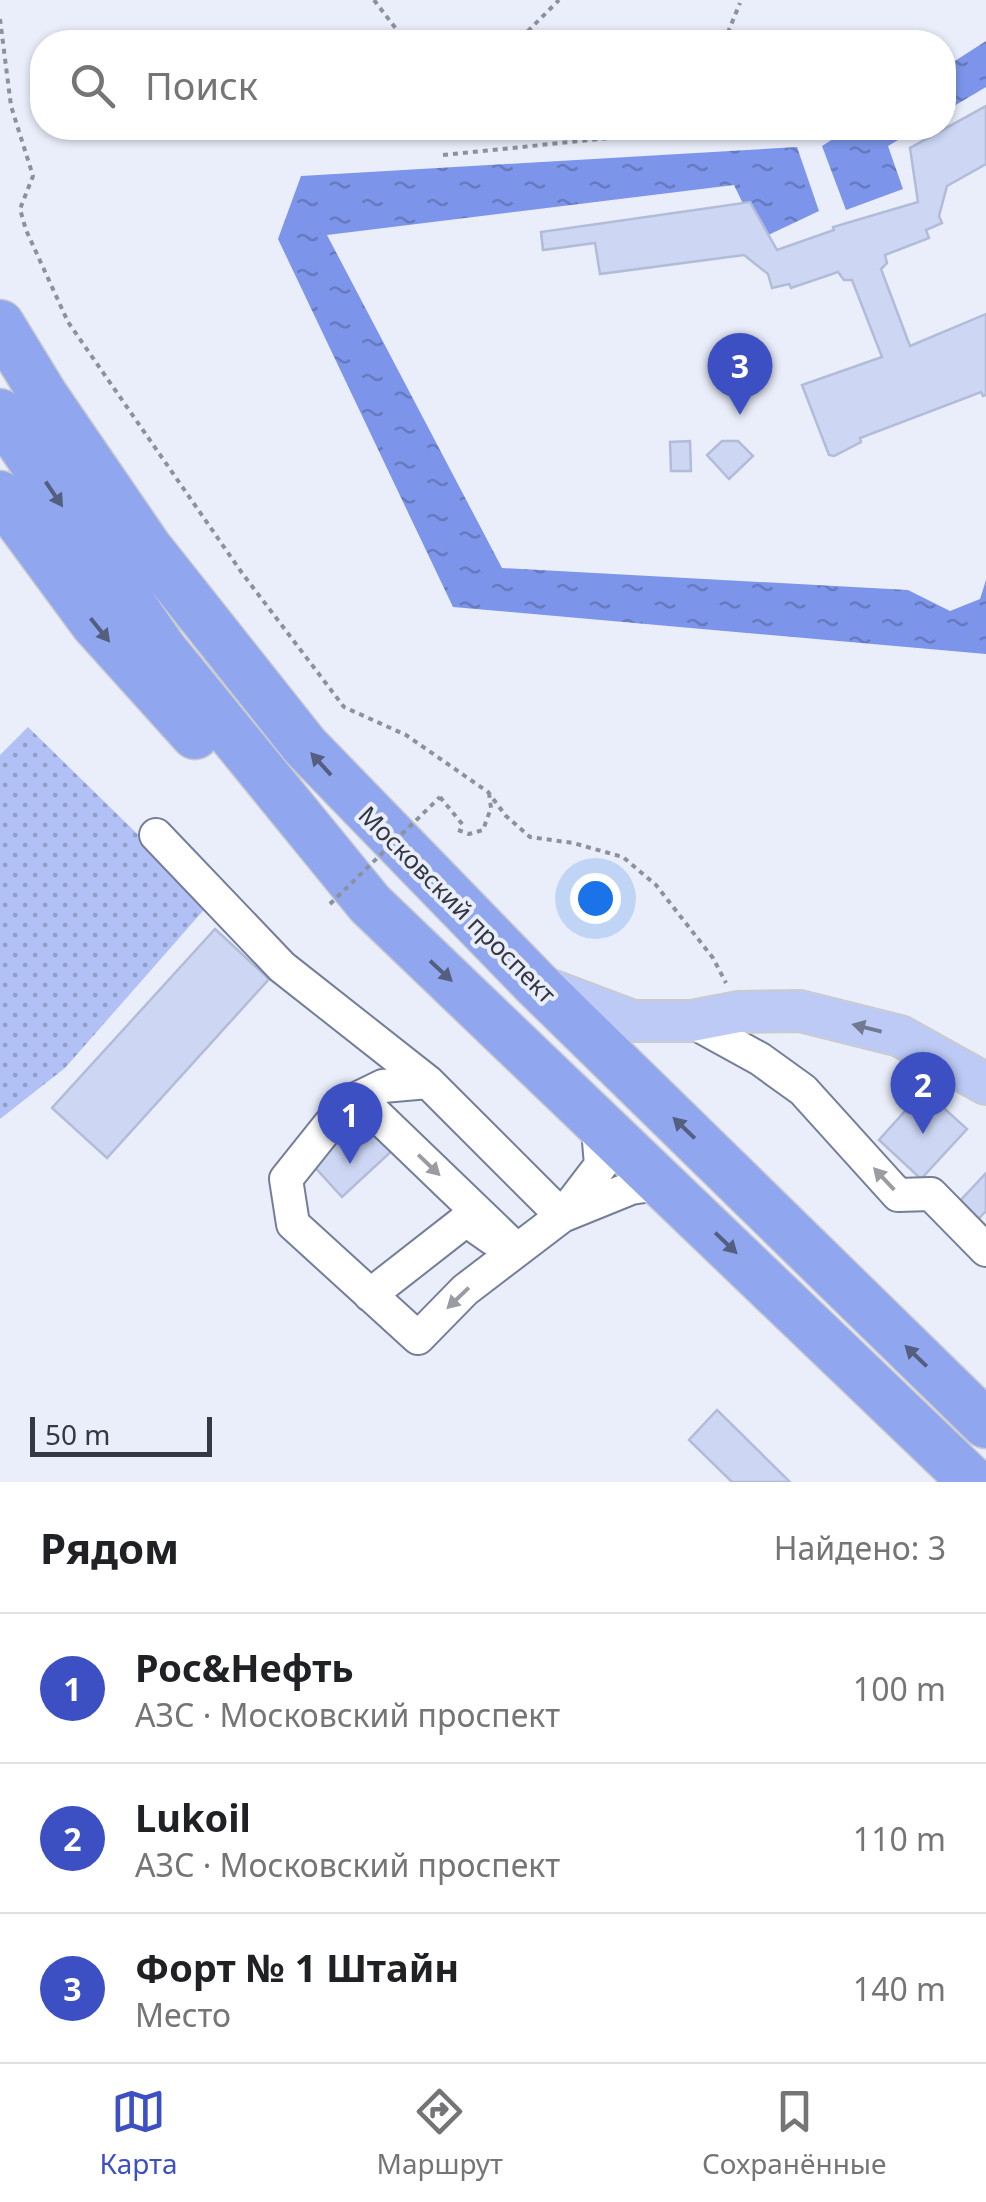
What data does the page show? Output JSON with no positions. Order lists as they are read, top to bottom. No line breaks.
{"streets":{"highway":["Московский проспект"]},"scale_bar":"50 m","page":{"search":"Поиск","pins":["3","2","1"],"scale":"50 m","heading":["Рядом","Найдено: 3"],"list":[{"mark":"1","name":"Рос&Нефть","note":"АЗС · Московский проспект","value":"100 m"},{"mark":"2","name":"Lukoil","note":"АЗС · Московский проспект","value":"110 m"},{"mark":"3","name":"Форт № 1 Штайн","note":"Место","value":"140 m"}],"nav":["Карта","Маршрут","Сохранённые"]}}
